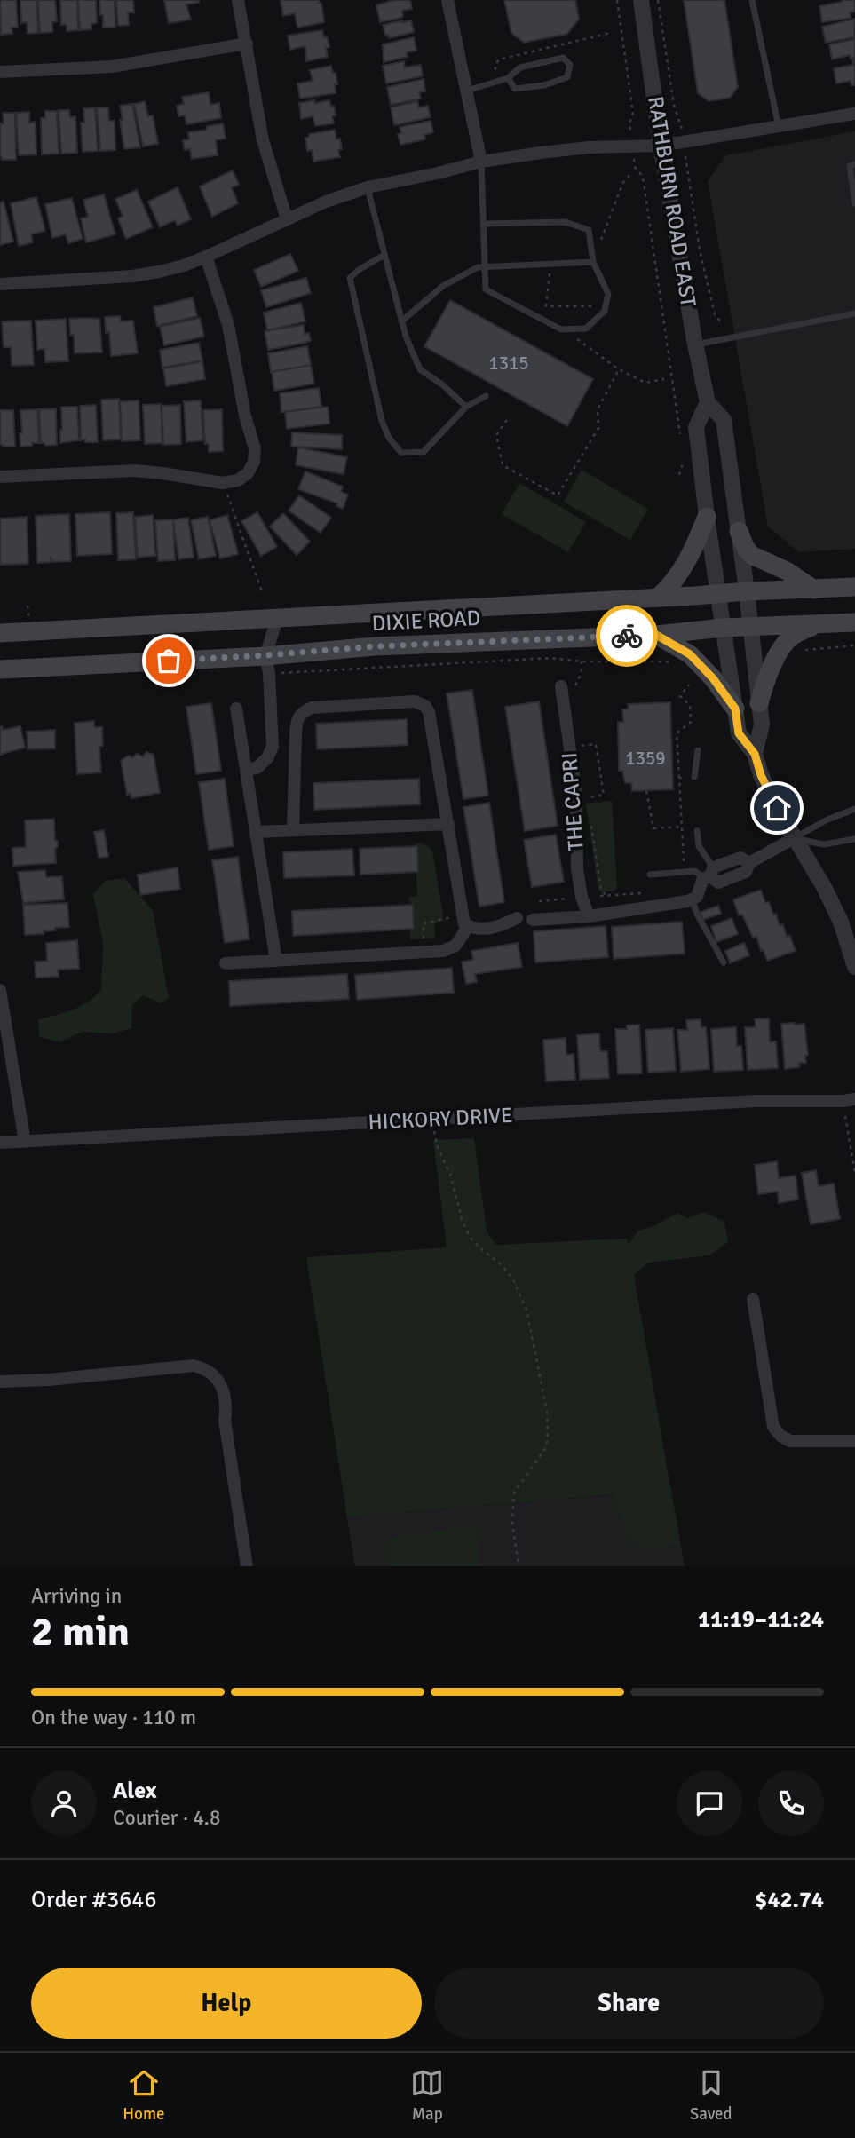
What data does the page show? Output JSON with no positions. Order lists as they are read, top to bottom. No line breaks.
{"streets":{"main road":["DIXIE ROAD"],"street":["RATHBURN ROAD EAST","THE CAPRI","HICKORY DRIVE"]},"crossings":[["RATHBURN ROAD EAST","DIXIE ROAD"]],"house_numbers":["1315","1359"],"page":{"heading":["2 min","Arriving in","11:19–11:24"],"panel":["Alex","Courier · 4.8","Order #3646","$42.74"],"bar":"On the way · 110 m","buttons":["Help","Share"],"tabs":["Home","Map","Saved"]}}
